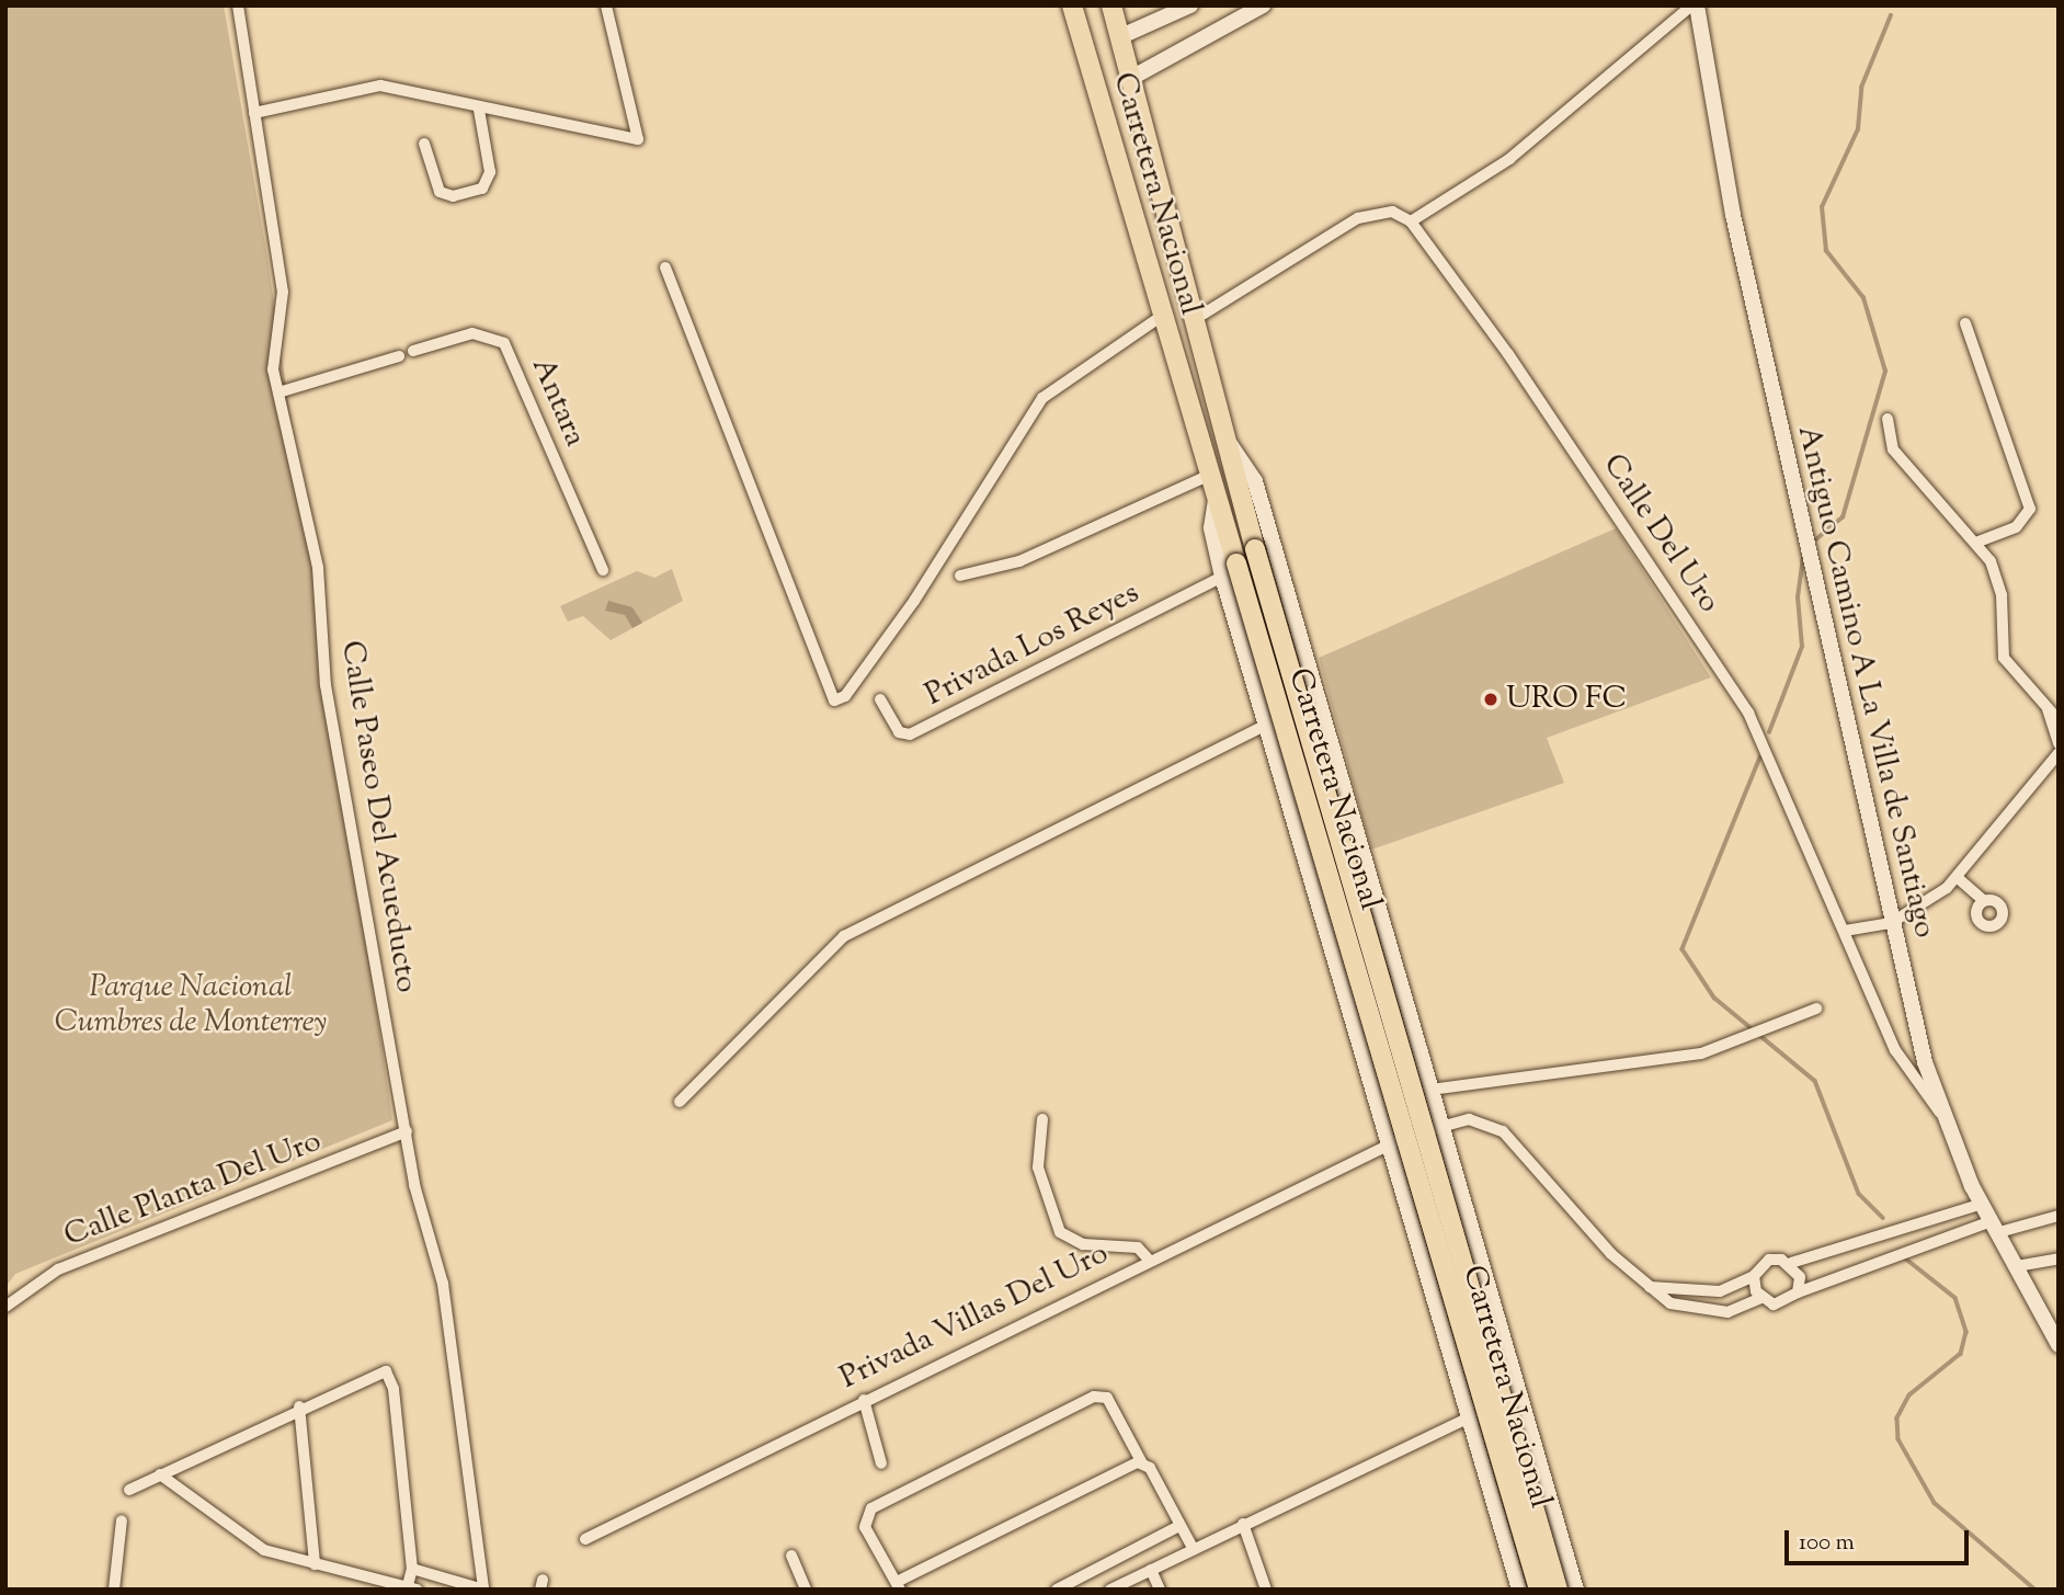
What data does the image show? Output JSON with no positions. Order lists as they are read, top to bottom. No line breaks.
{"streets":{"highway":["Carretera Nacional"],"street":["Antara","Calle Del Uro","Privada Los Reyes","Antiguo Camino A La Villa de Santiago","Calle Paseo Del Acueducto","Calle Planta Del Uro","Privada Villas Del Uro"]},"crossings":[["Carretera Nacional","Privada Los Reyes"],["Calle Del Uro","Antiguo Camino A La Villa de Santiago"],["Calle Paseo Del Acueducto","Calle Planta Del Uro"]],"parks":["Parque Nacional Cumbres de Monterrey"],"places":["URO FC"],"scale_bar":"100 m"}
